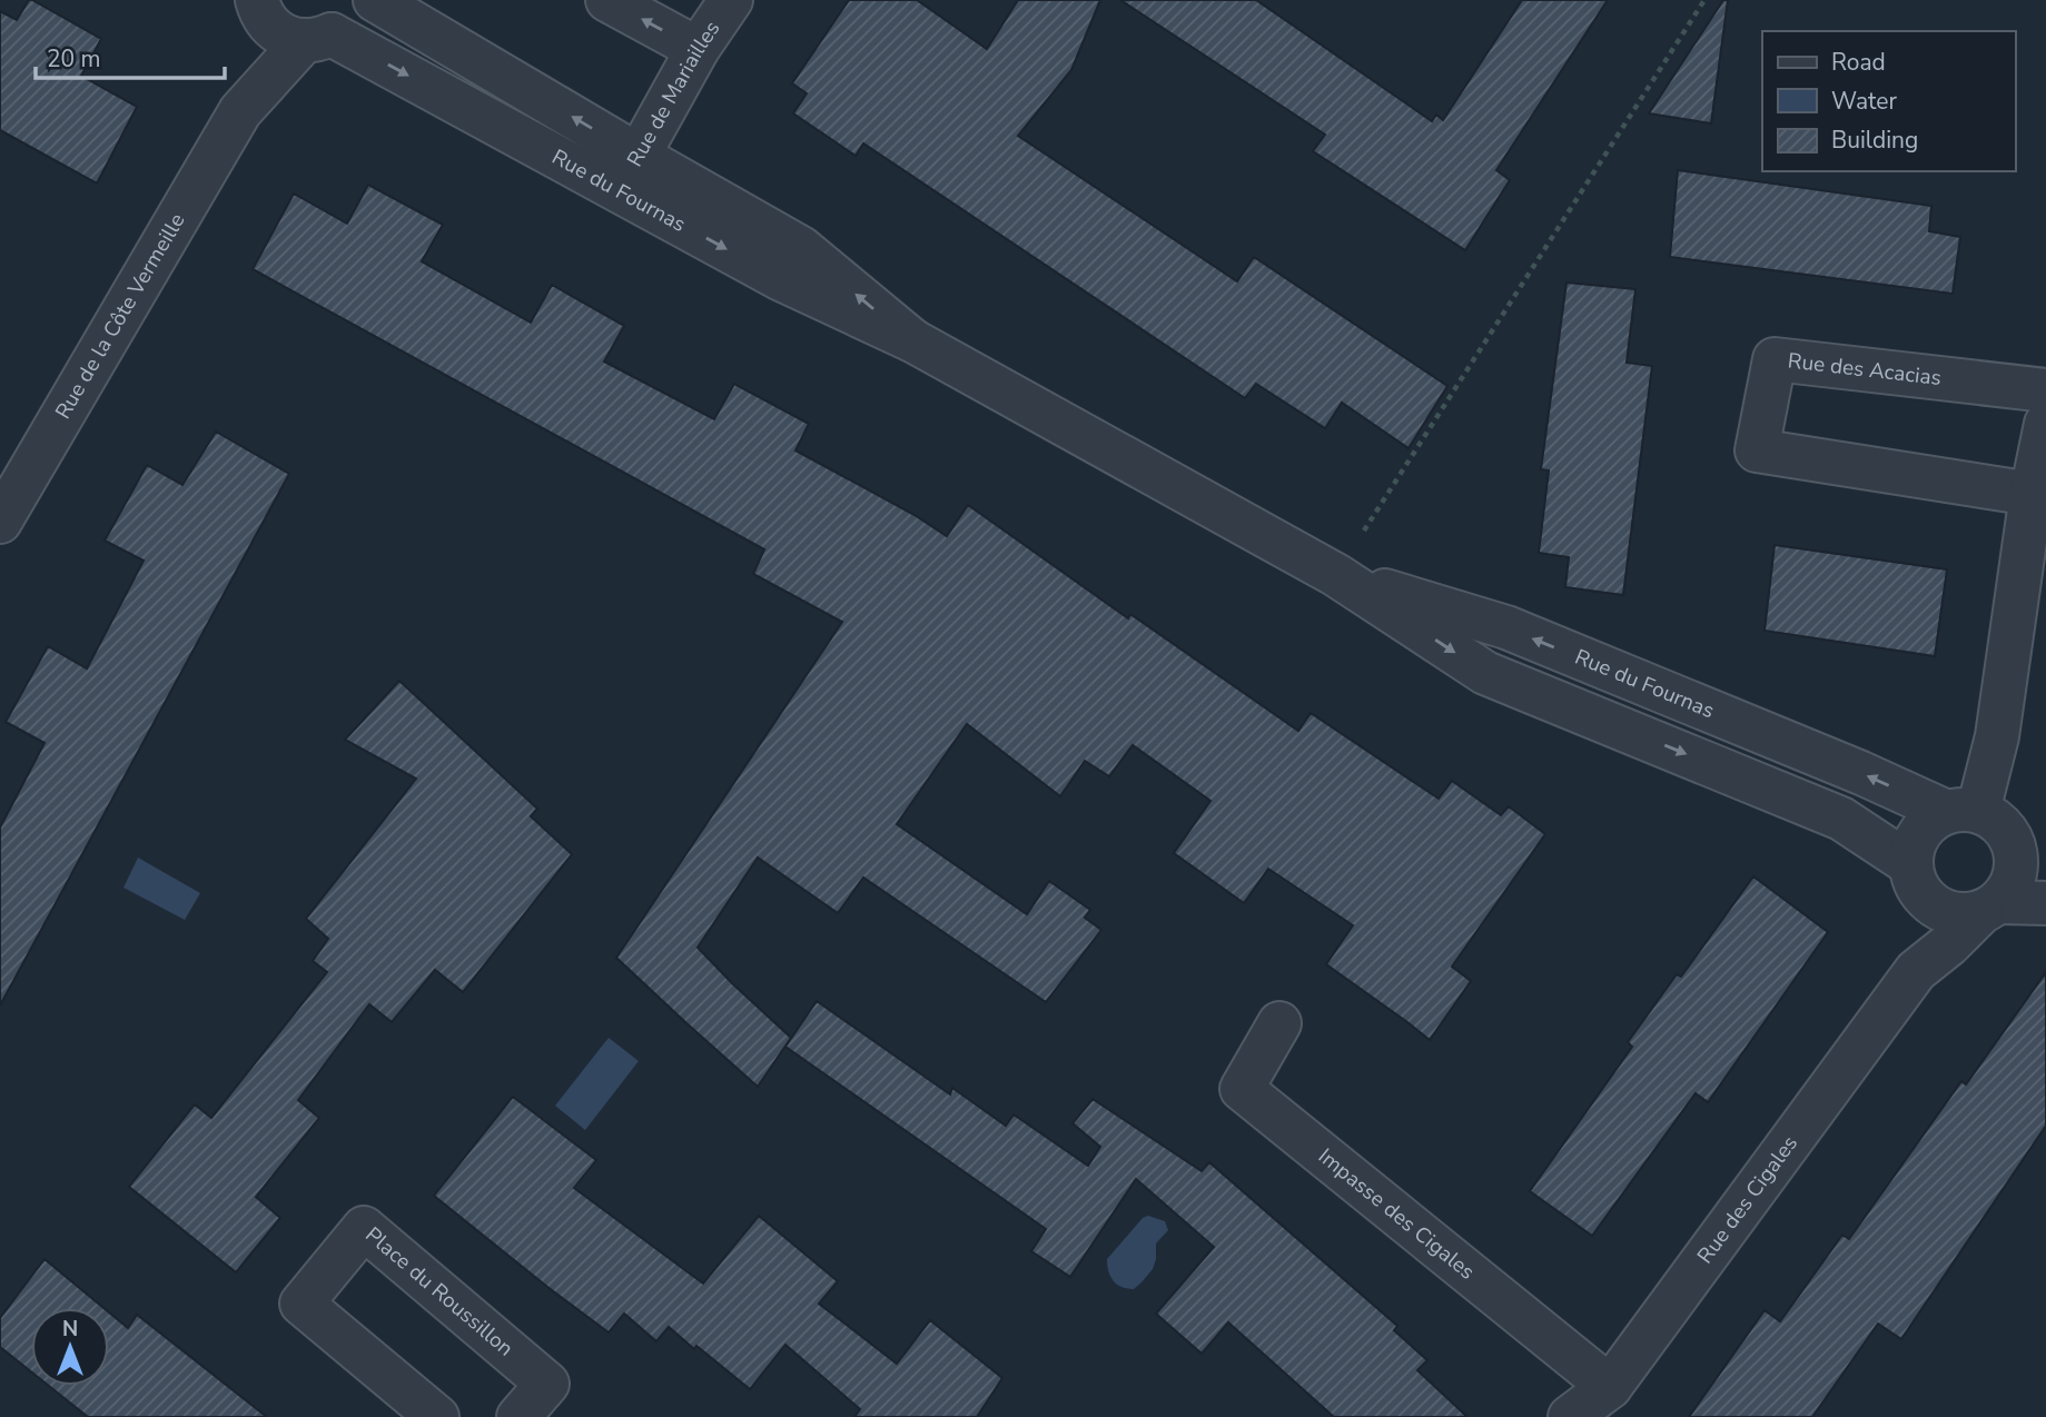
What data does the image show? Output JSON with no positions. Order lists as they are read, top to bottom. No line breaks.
{"streets":{"street":["Rue de Mariailles","Rue du Fournas","Rue de la Côte Vermeille","Rue des Acacias","Rue des Cigales","Impasse des Cigales","Place du Roussillon"]},"crossings":[["Rue de Mariailles","Rue du Fournas"],["Rue du Fournas","Rue de la Côte Vermeille"],["Rue du Fournas","Rue des Cigales"],["Rue des Cigales","Impasse des Cigales"]],"legend":["Road","Water","Building"],"scale_bar":"20 m","north":"top"}
